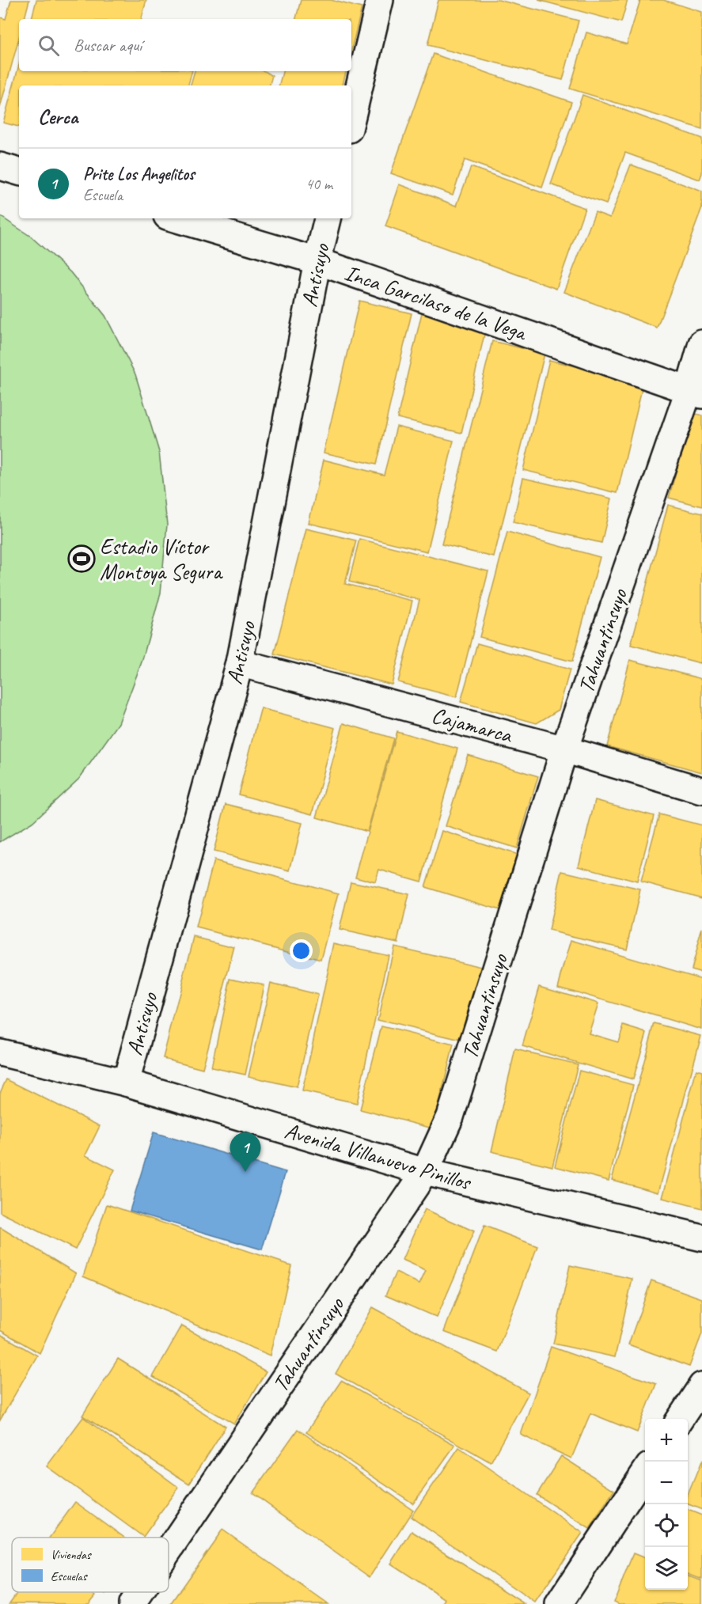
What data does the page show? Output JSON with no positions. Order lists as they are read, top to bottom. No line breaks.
{"streets":{"street":["Antisuyo","Inca Garcilaso de la Vega","Tahuantinsuyo","Cajamarca","Avenida Villanuevo Pinillos"]},"crossings":[["Antisuyo","Inca Garcilaso de la Vega"],["Antisuyo","Cajamarca"],["Antisuyo","Avenida Villanuevo Pinillos"],["Inca Garcilaso de la Vega","Tahuantinsuyo"],["Tahuantinsuyo","Cajamarca"],["Tahuantinsuyo","Avenida Villanuevo Pinillos"]],"places":{"sports":["Estadio Víctor Montoya Segura"]},"legend":["Viviendas","Escuelas"],"page":{"search":"Buscar aquí","heading":"Cerca","list":[{"mark":"1","name":"Prite Los Angelitos","note":"Escuela","value":"40 m"}],"pins":"1","map_buttons":["+","−"]}}
